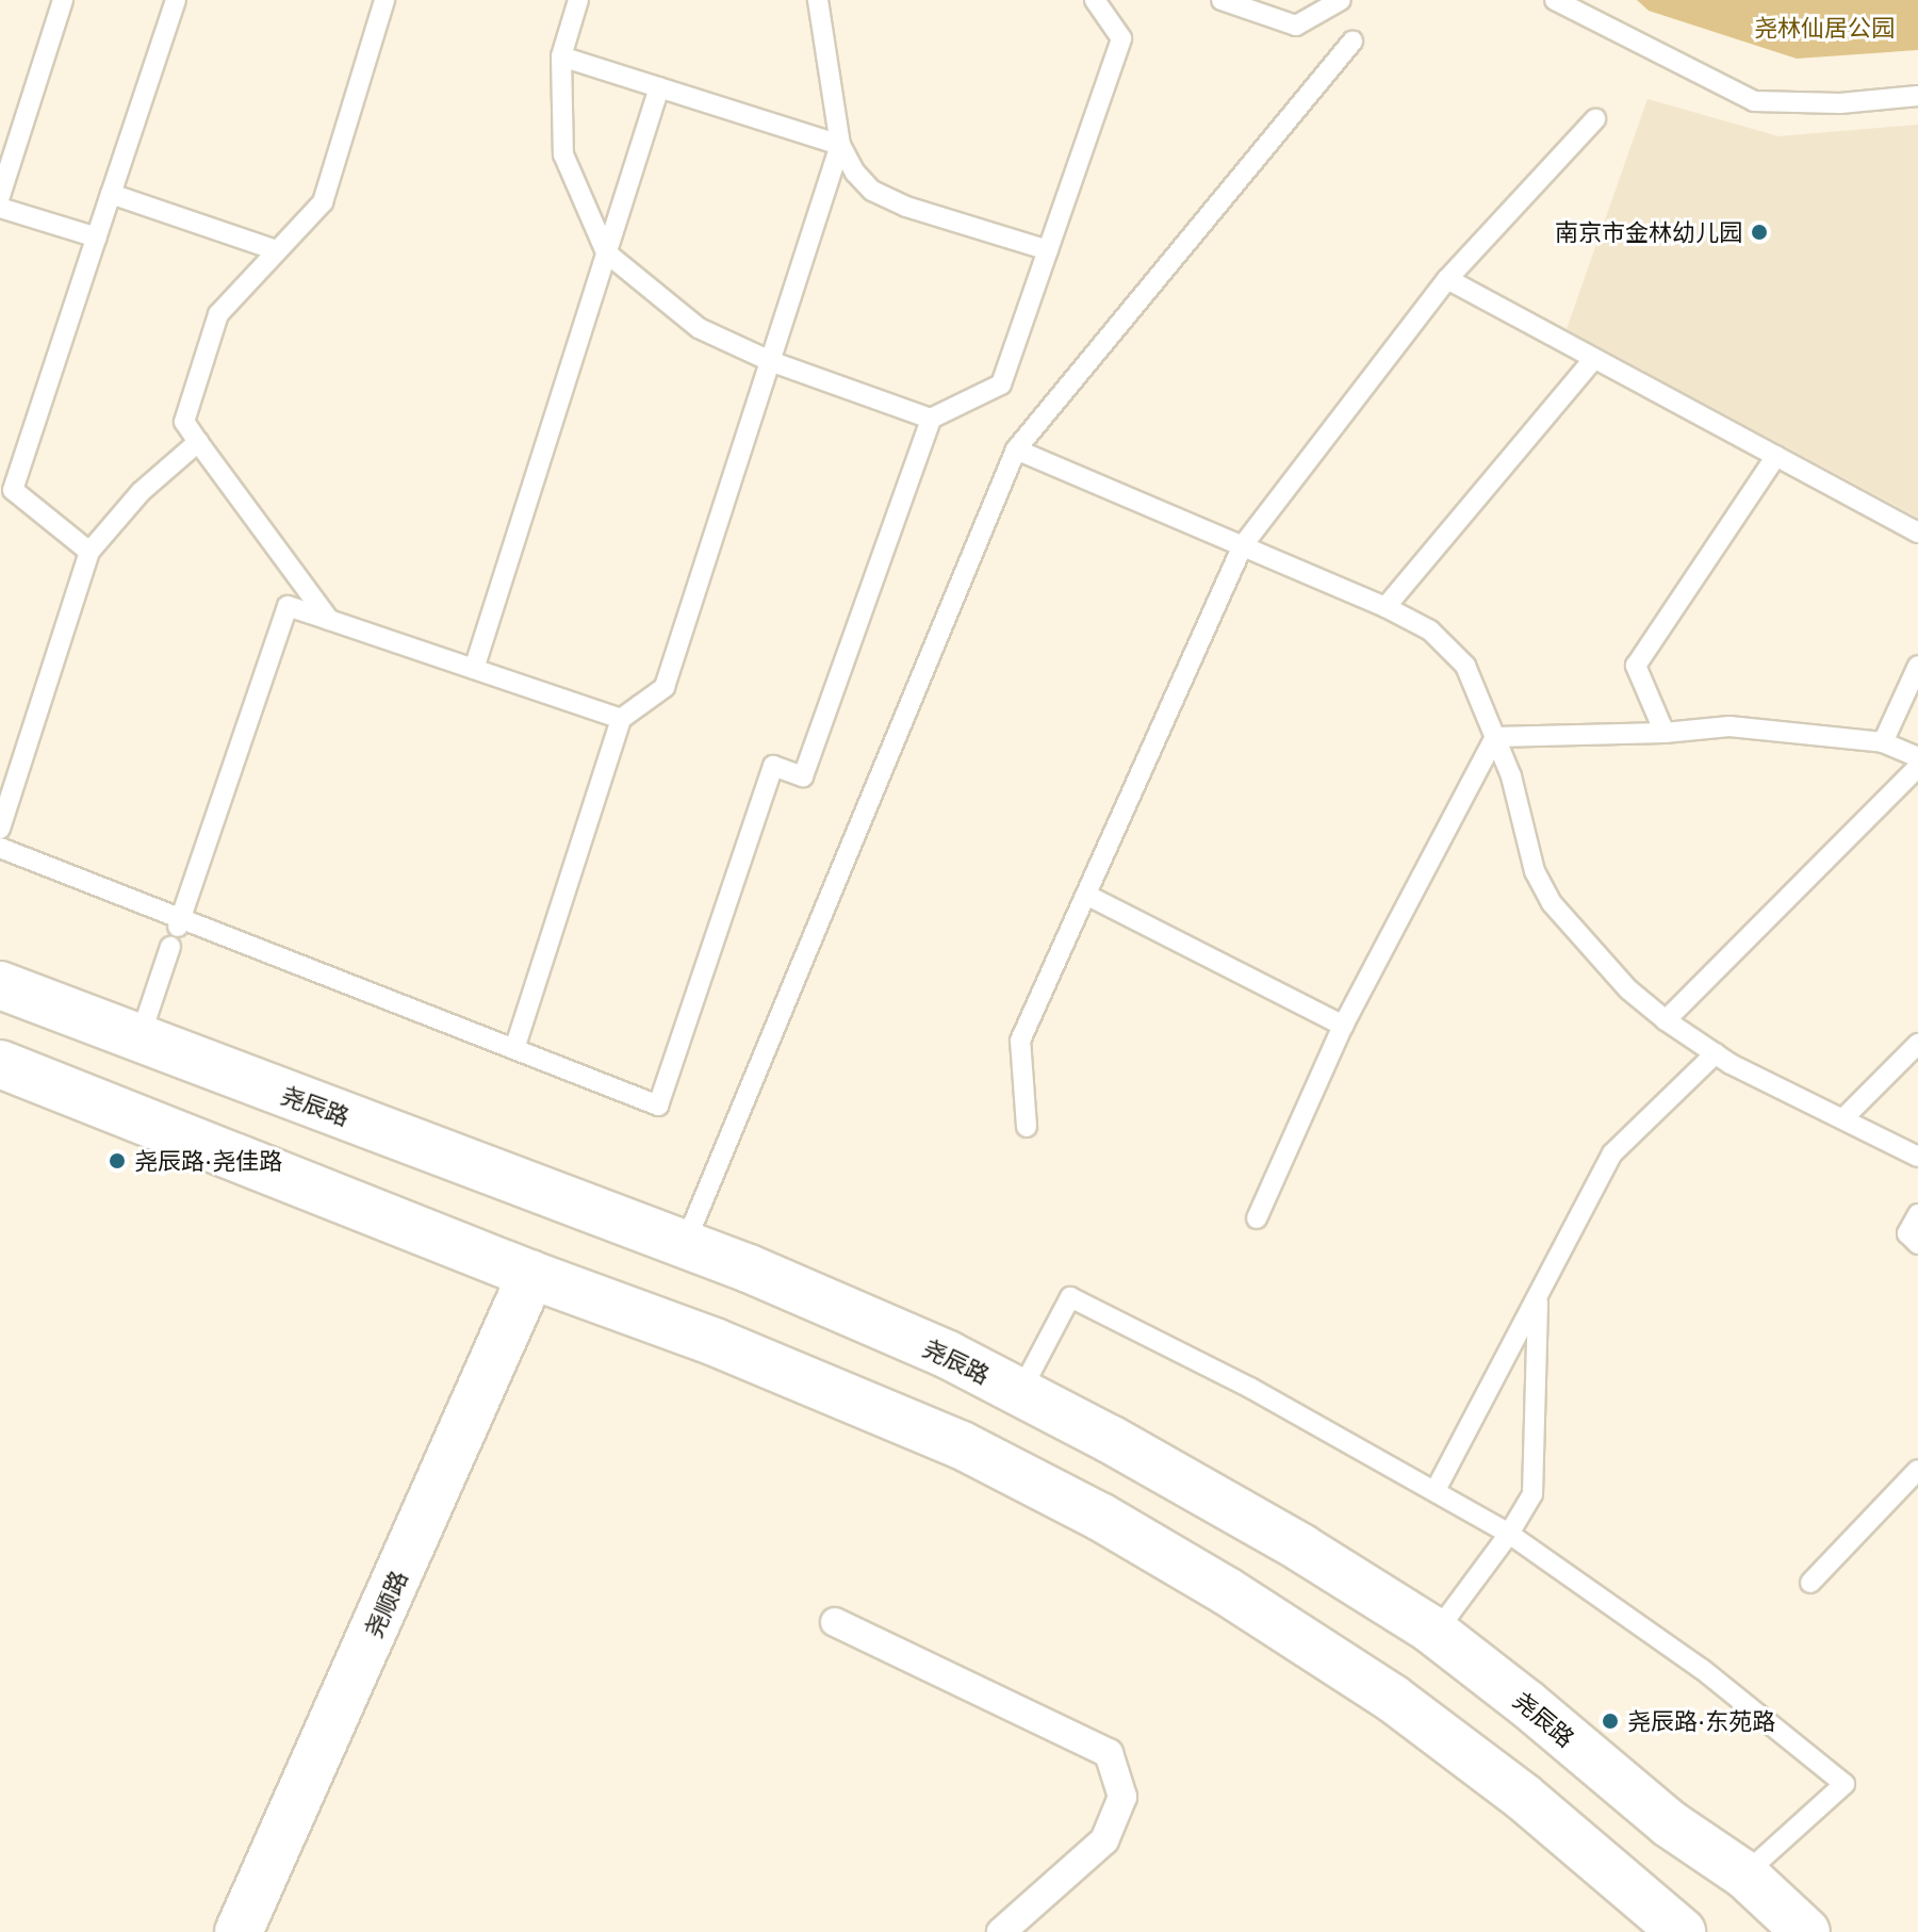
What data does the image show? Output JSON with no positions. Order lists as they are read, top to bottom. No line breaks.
{"streets":{"main road":["尧辰路","尧顺路"]},"parks":["尧林仙居公园"],"places":["南京市金林幼儿园","尧辰路·尧佳路","尧辰路·东苑路"]}
